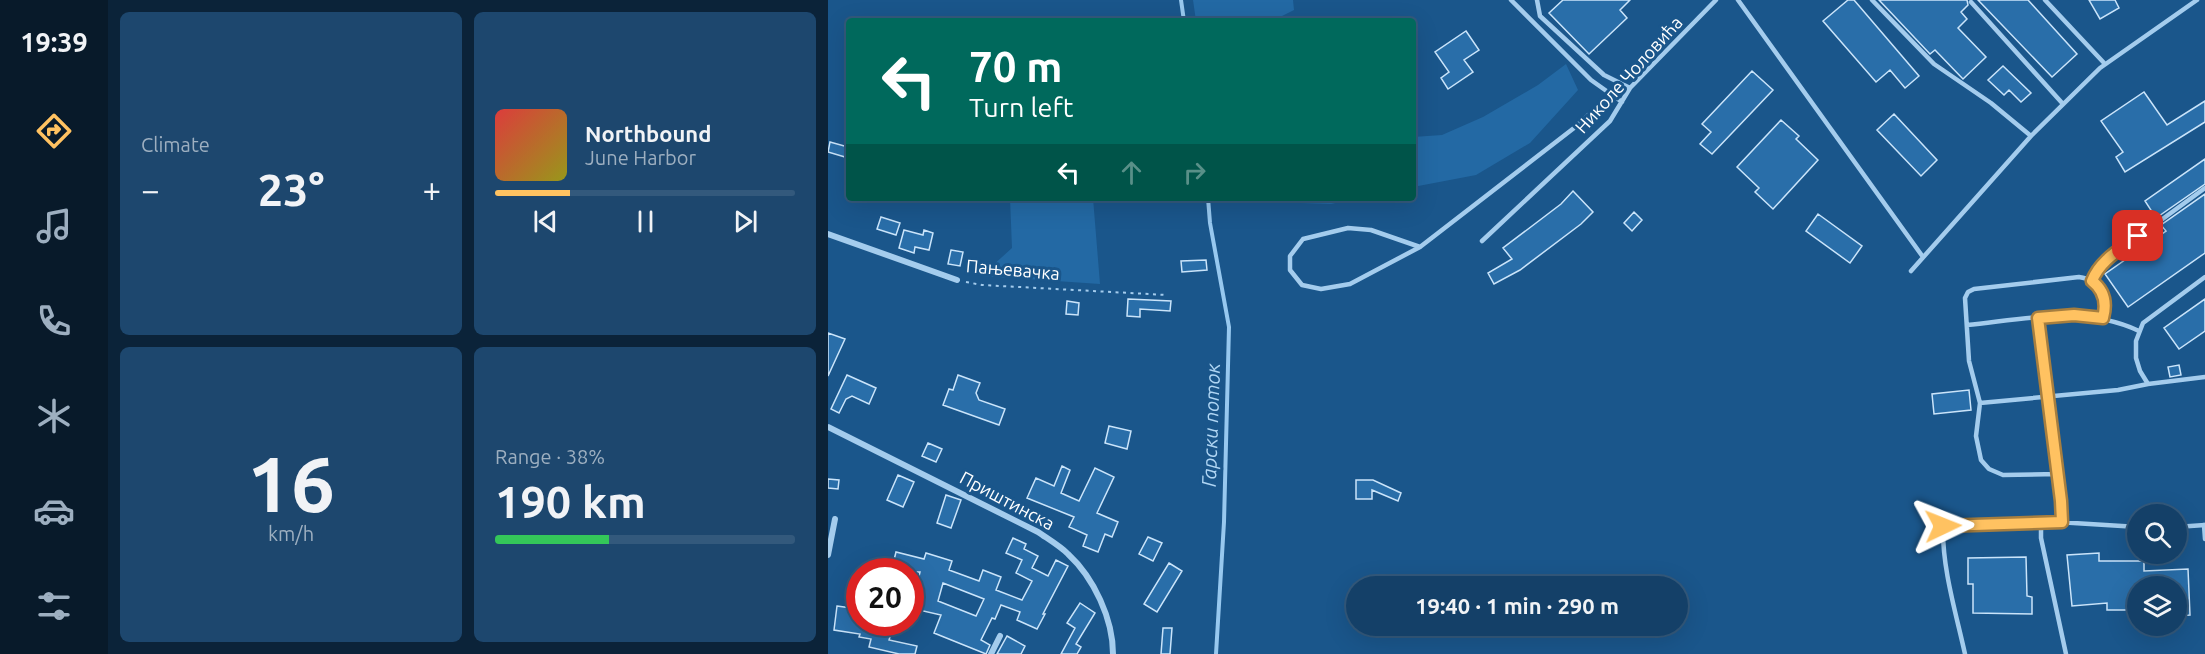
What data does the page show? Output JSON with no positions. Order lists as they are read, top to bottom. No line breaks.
{"streets":{"street":["Пањевачка","Приштинска"],"lane":["Николе Чоловића"]},"water":["Гарски поток"],"page":{"tabs":"19:39","tile":["Climate",["16","km/h"],["Range · 38%","190 km"]],"turn":["70 m","Turn left"],"song":["Northbound","June Harbor"],"heat":["−","23°","+"],"limit":"20","trip":"19:40 · 1 min · 290 m"}}
